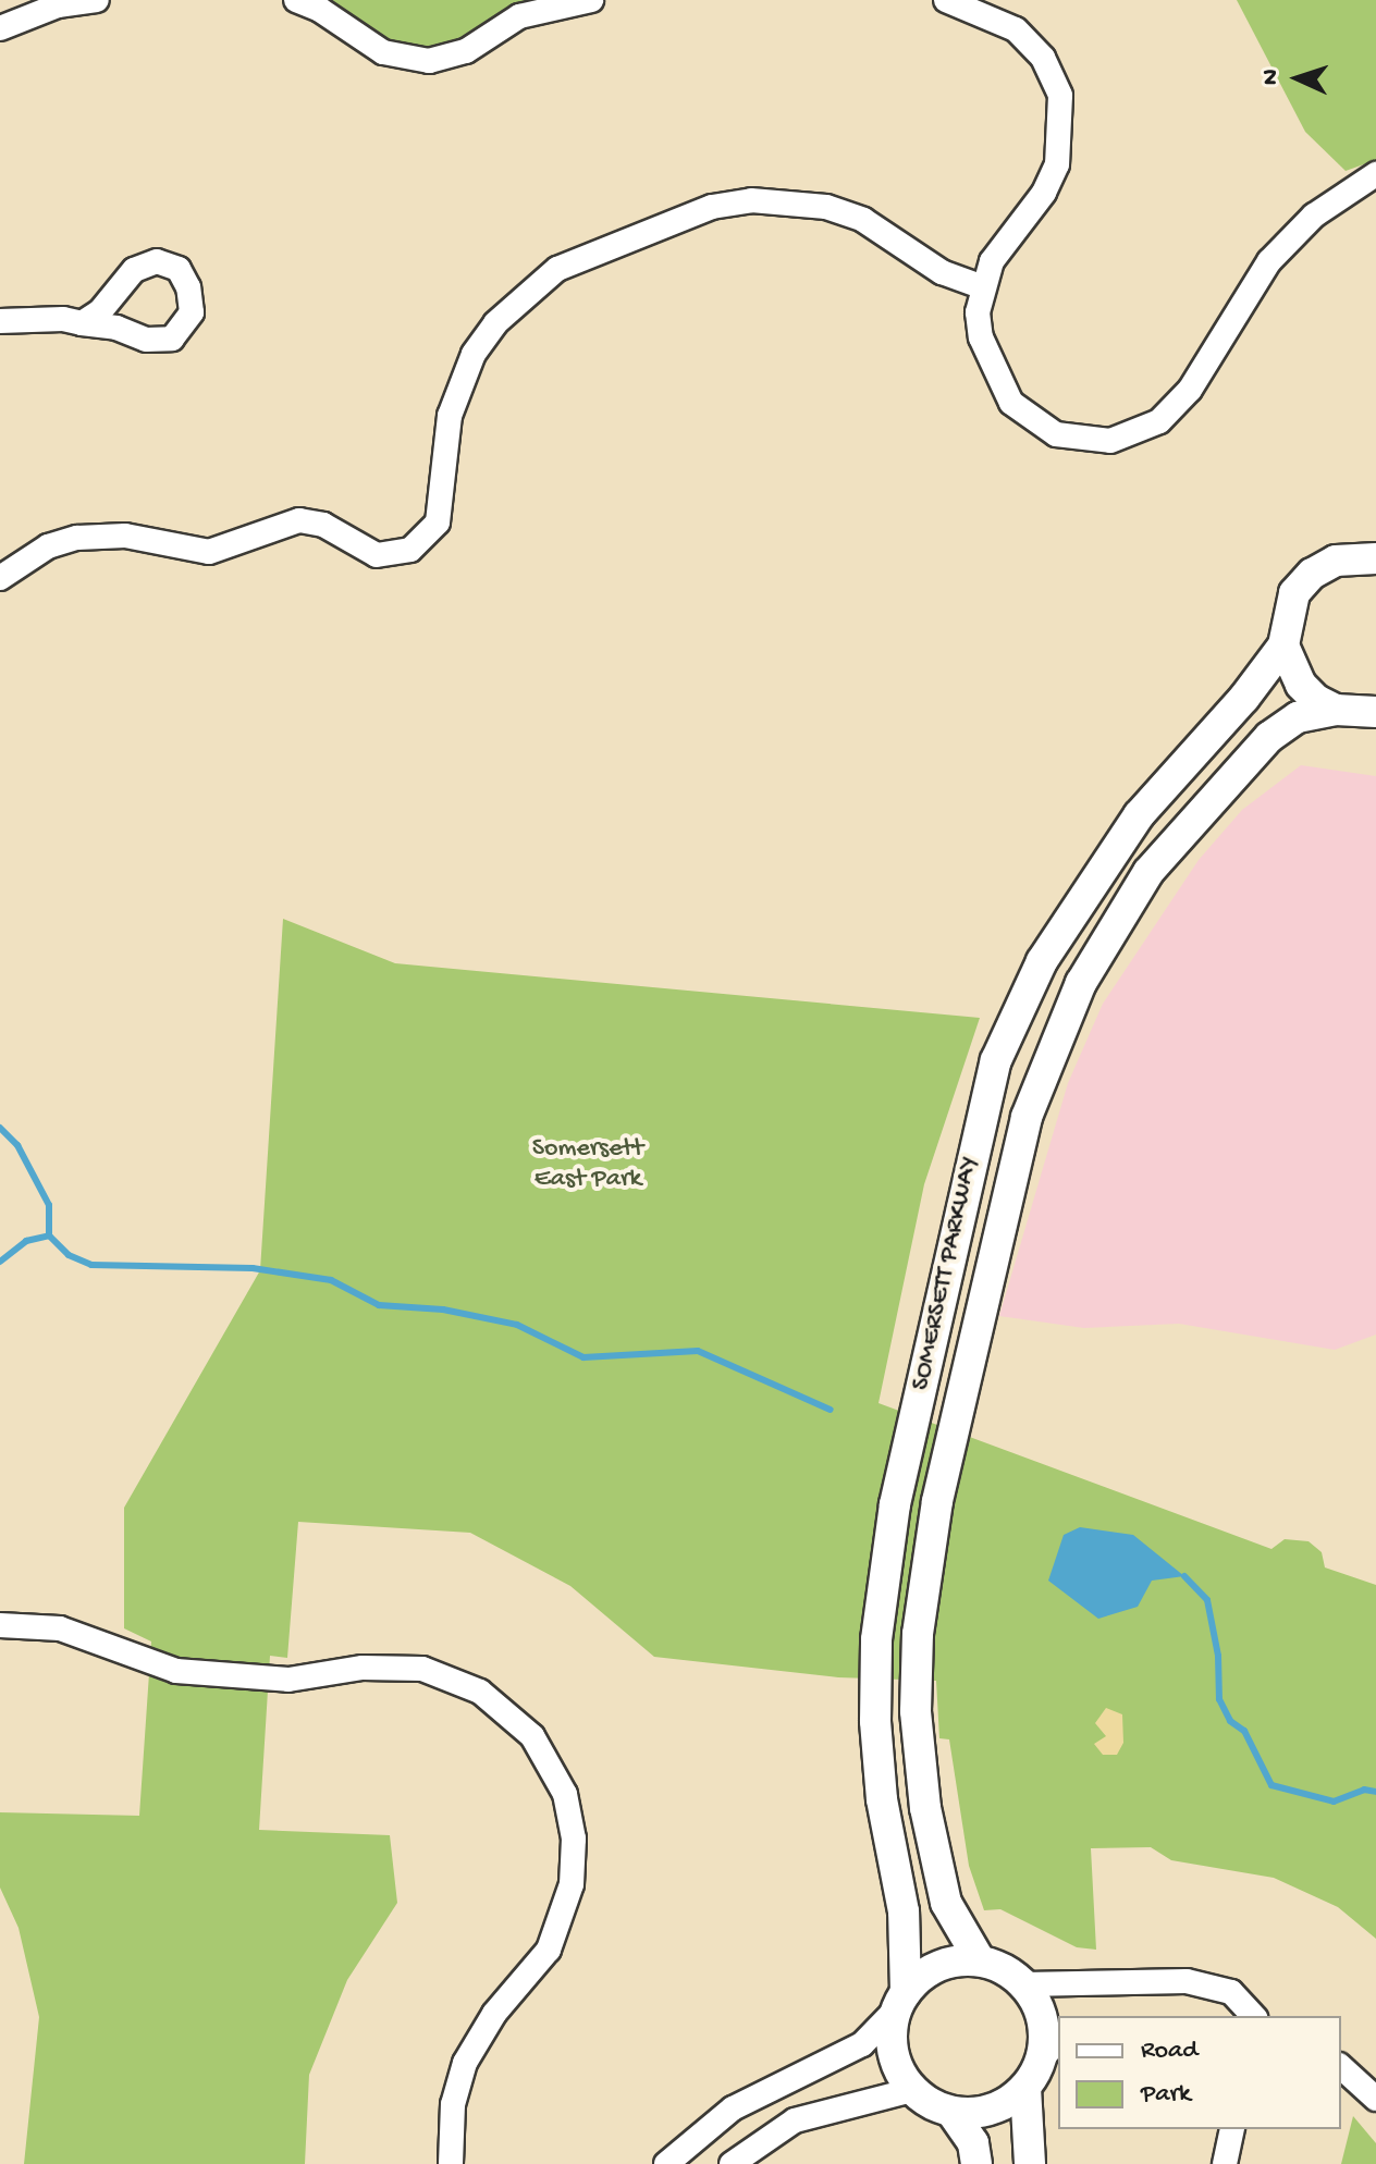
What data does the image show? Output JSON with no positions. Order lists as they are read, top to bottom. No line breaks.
{"streets":{"main road":["SOMERSETT PARKWAY"]},"parks":["Somersett East Park"],"legend":["Road","Park"],"north":"left"}
